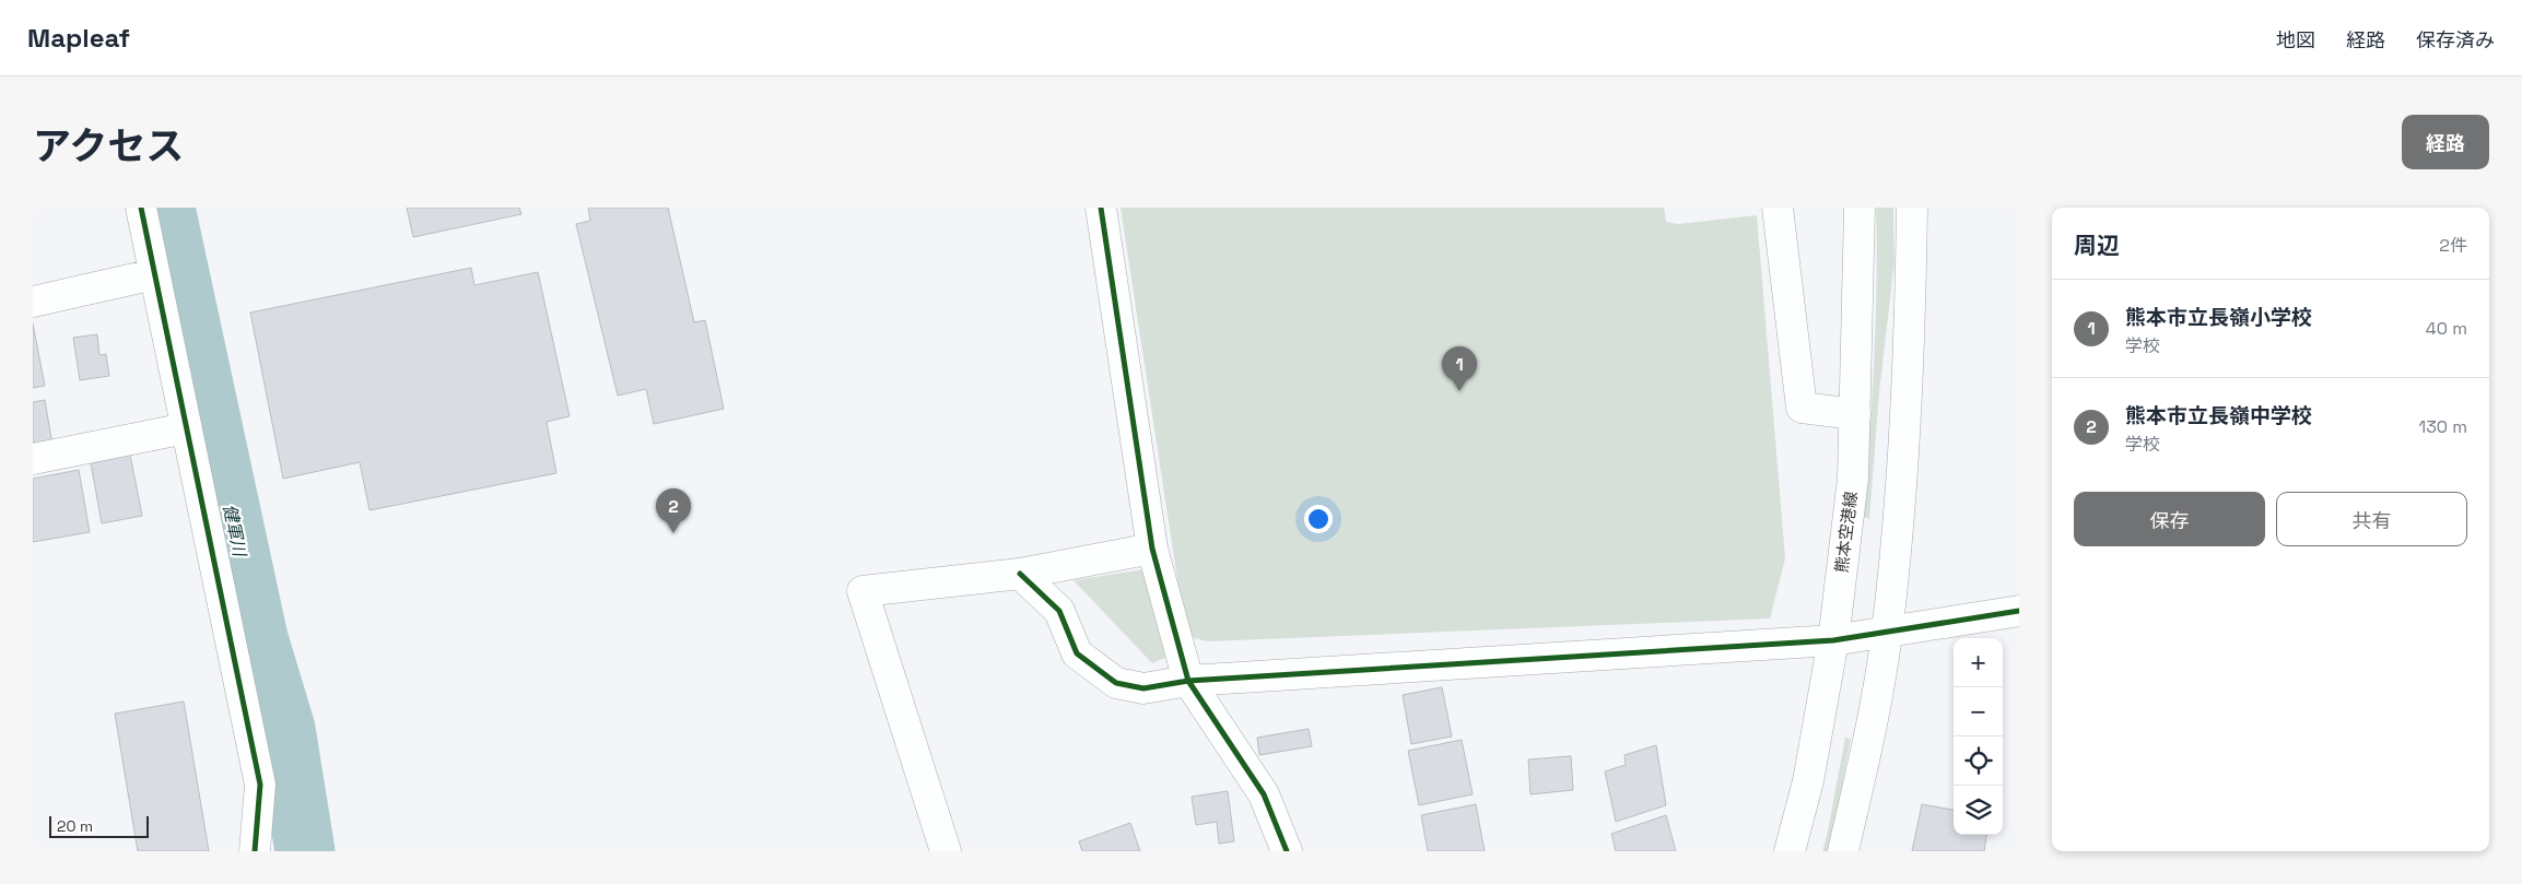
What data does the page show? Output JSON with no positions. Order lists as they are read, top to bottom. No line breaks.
{"streets":{"street":["熊本空港線"]},"water":["健軍川"],"scale_bar":"20 m","page":{"header":"Mapleaf","nav":["地図","経路","保存済み"],"title":"アクセス","buttons":["経路",["保存","共有"]],"heading":["周辺","2件"],"list":[{"mark":"1","name":"熊本市立長嶺小学校","note":"学校","value":"40 m"},{"mark":"2","name":"熊本市立長嶺中学校","note":"学校","value":"130 m"}],"pins":["1","2"],"map_buttons":["+","−"],"scale":"20 m"}}
